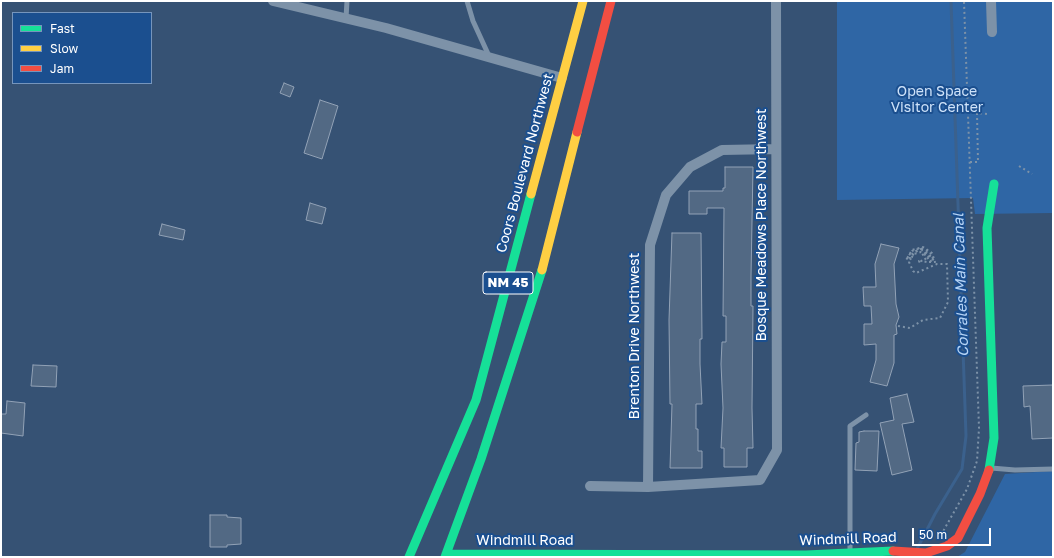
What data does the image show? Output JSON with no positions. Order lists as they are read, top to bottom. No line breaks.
{"streets":{"main road":["Coors Boulevard Northwest","NM 45","Windmill Road"],"street":["Bosque Meadows Place Northwest","Brenton Drive Northwest"]},"crossings":[["Bosque Meadows Place Northwest","Brenton Drive Northwest"],["NM 45","Windmill Road"]],"water":["Corrales Main Canal"],"parks":["Open Space Visitor Center"],"legend":["Fast","Slow","Jam"],"scale_bar":"50 m"}
